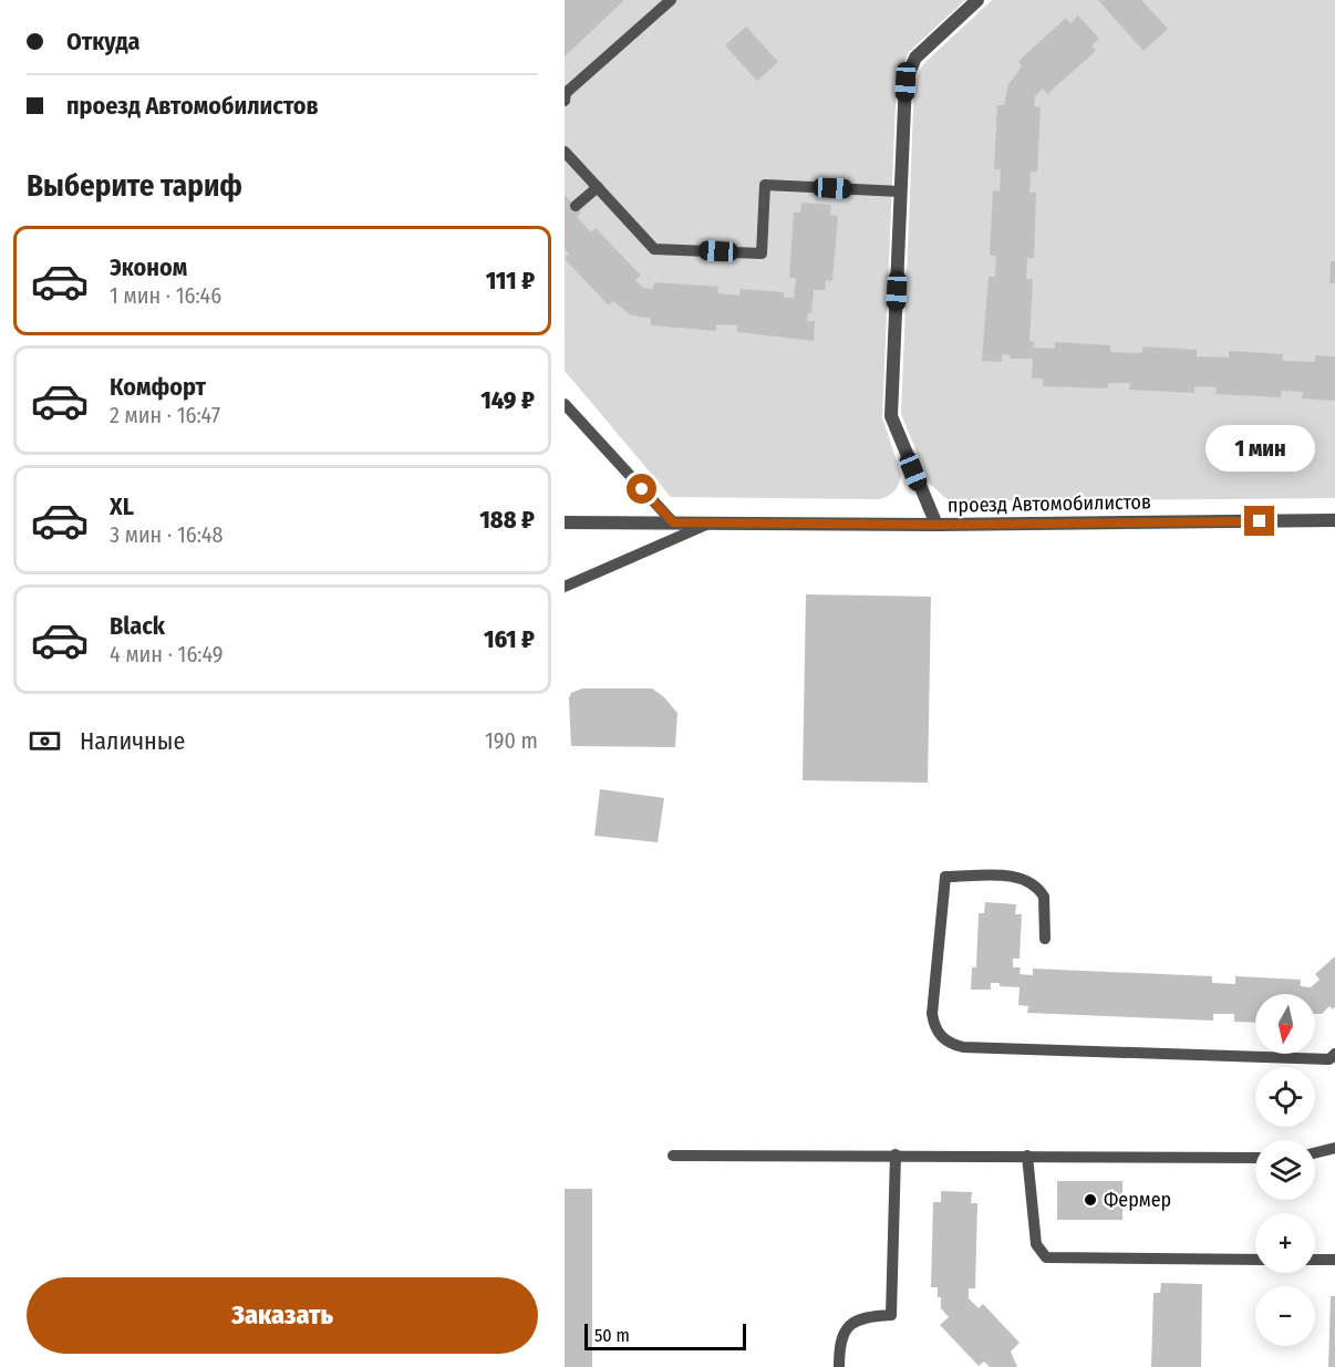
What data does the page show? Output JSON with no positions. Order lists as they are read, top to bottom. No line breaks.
{"streets":{"street":["проезд Автомобилистов"]},"places":["Фермер"],"scale_bar":"50 m","north":"bottom","page":{"banner":["Откуда","проезд Автомобилистов"],"heading":"Выберите тариф","list":[{"name":"Эконом","note":"1 мин · 16:46","value":"111 ₽"},{"name":"Комфорт","note":"2 мин · 16:47","value":"149 ₽"},{"name":"XL","note":"3 мин · 16:48","value":"188 ₽"},{"name":"Black","note":"4 мин · 16:49","value":"161 ₽"}],"bubble":"1 мин","pay":["Наличные","190 m"],"map_buttons":["+","−"],"buttons":"Заказать","scale":"50 m"}}
